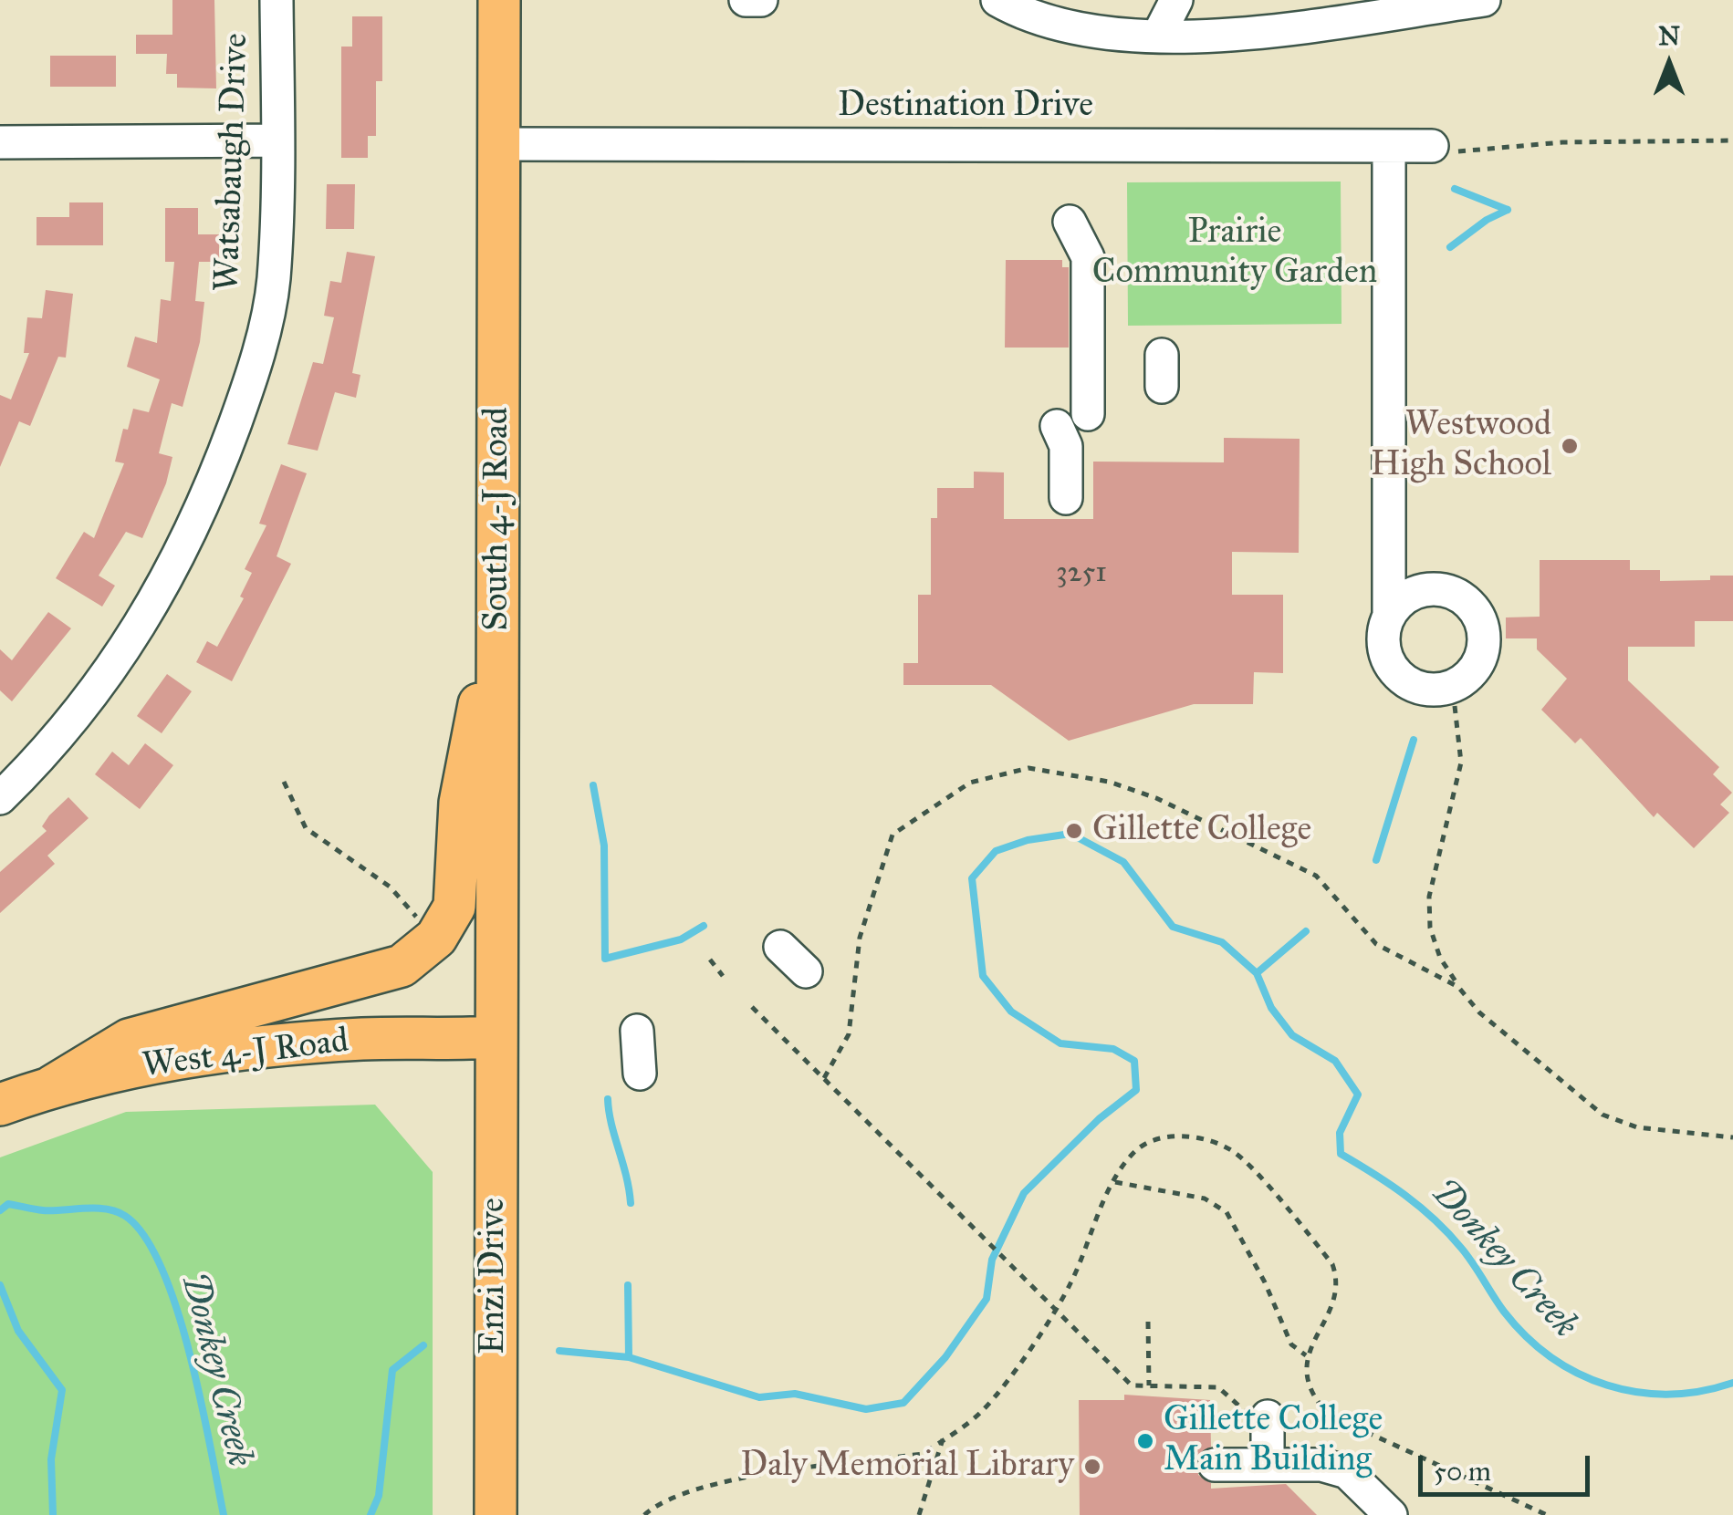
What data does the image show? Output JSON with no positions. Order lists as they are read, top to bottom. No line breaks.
{"streets":{"main road":["South 4-J Road","West 4-J Road","Enzi Drive"],"street":["Destination Drive","Watsabaugh Drive"]},"crossings":[["Destination Drive","South 4-J Road"],["South 4-J Road","West 4-J Road"],["South 4-J Road","Enzi Drive"],["West 4-J Road","Enzi Drive"]],"water":["Donkey Creek"],"parks":["Prairie Community Garden"],"places":["Westwood High School","Gillette College","Gillette College Main Building","Daly Memorial Library"],"house_numbers":["3251"],"scale_bar":"50 m","north":"top"}
